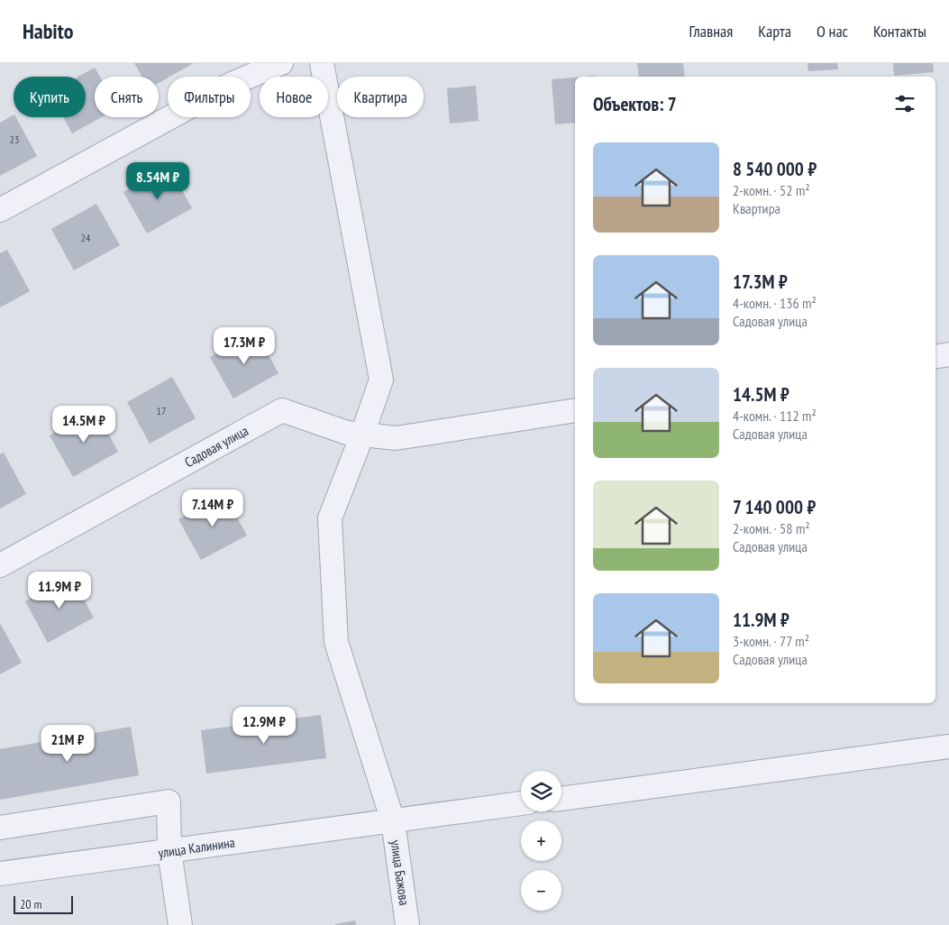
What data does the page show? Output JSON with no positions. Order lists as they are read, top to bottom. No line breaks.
{"streets":{"street":["Садовая улица","улица Калинина","улица Бажова"]},"crossings":[["Садовая улица","улица Бажова"],["улица Калинина","улица Бажова"]],"house_numbers":["23","24","17"],"scale_bar":"20 m","page":{"header":"Habito","nav":["Главная","Карта","О нас","Контакты"],"chip":["Купить","Снять","Фильтры","Новое","Квартира"],"heading":"Объектов: 7","list":[{"name":"8 540 000 ₽","note":"2-комн. · 52 m² · Квартира"},{"name":"17.3M ₽","note":"4-комн. · 136 m² · Садовая улица"},{"name":"14.5M ₽","note":"4-комн. · 112 m² · Садовая улица"},{"name":"7 140 000 ₽","note":"2-комн. · 58 m² · Садовая улица"},{"name":"11.9M ₽","note":"3-комн. · 77 m² · Садовая улица"}],"price":["8.54M ₽","17.3M ₽","14.5M ₽","7.14M ₽","11.9M ₽","12.9M ₽","21M ₽"],"map_buttons":["+","−"],"scale":"20 m"}}
